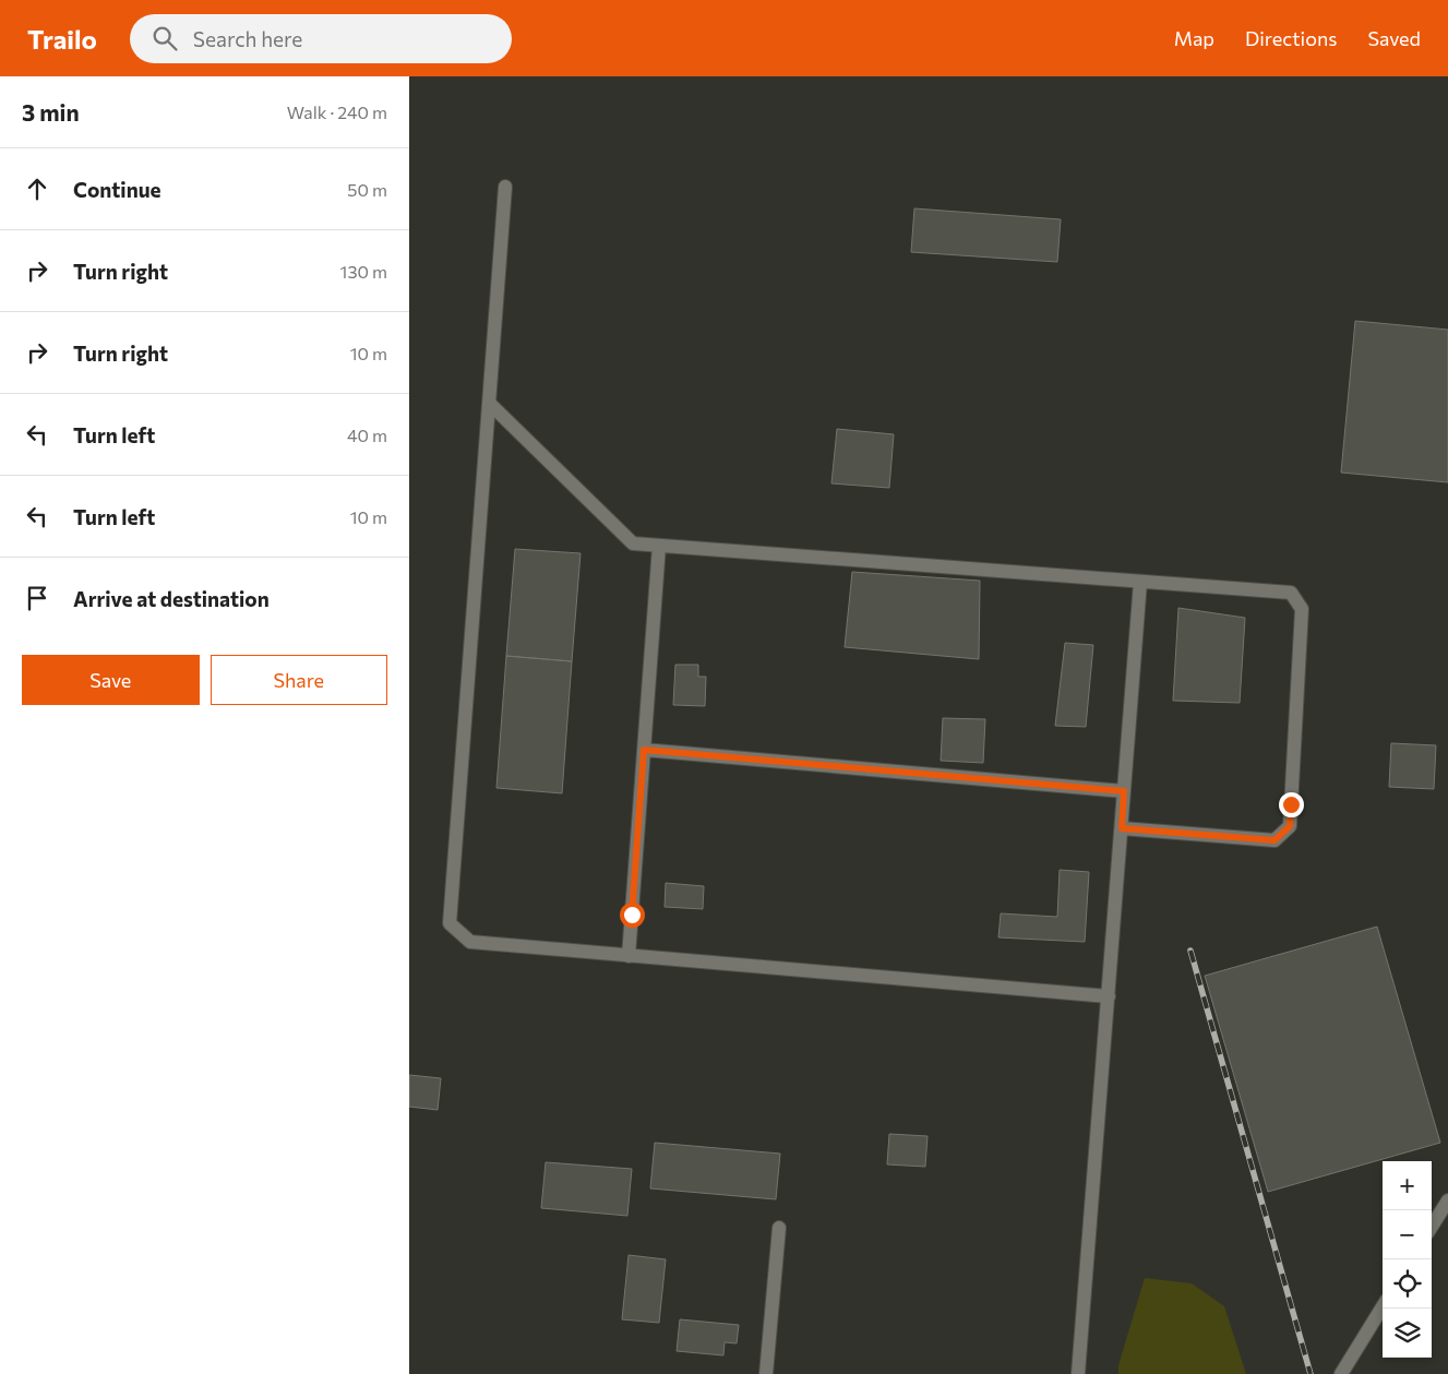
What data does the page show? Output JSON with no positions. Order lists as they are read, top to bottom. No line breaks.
{"page":{"header":"Trailo","search":"Search here","nav":["Map","Directions","Saved"],"heading":["3 min","Walk · 240 m"],"list":[["Continue","50 m"],["Turn right","130 m"],["Turn right","10 m"],["Turn left","40 m"],["Turn left","10 m"],"Arrive at destination"],"buttons":["Save","Share"],"map_buttons":["+","−"]}}
